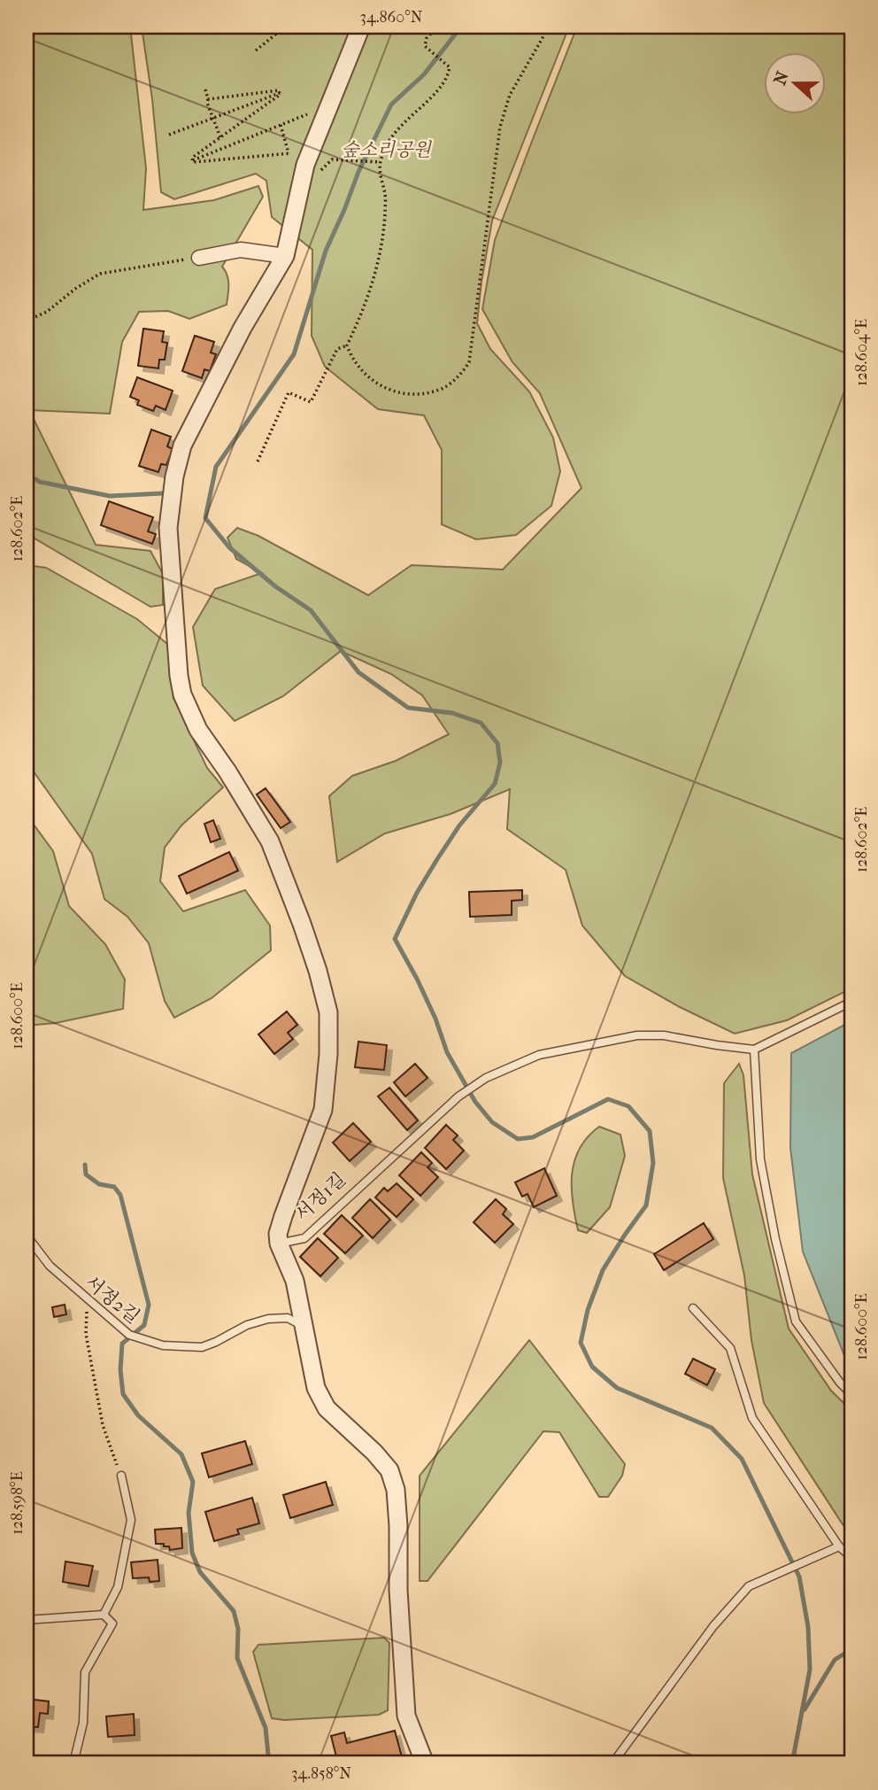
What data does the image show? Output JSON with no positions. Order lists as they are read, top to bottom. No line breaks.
{"streets":{"lane":["서정1길","서정2길"]},"parks":["숲소리공원"],"north":"left","coordinates":["34.860°N","128.604°E","128.602°E","128.600°E","128.598°E","34.858°N"]}
